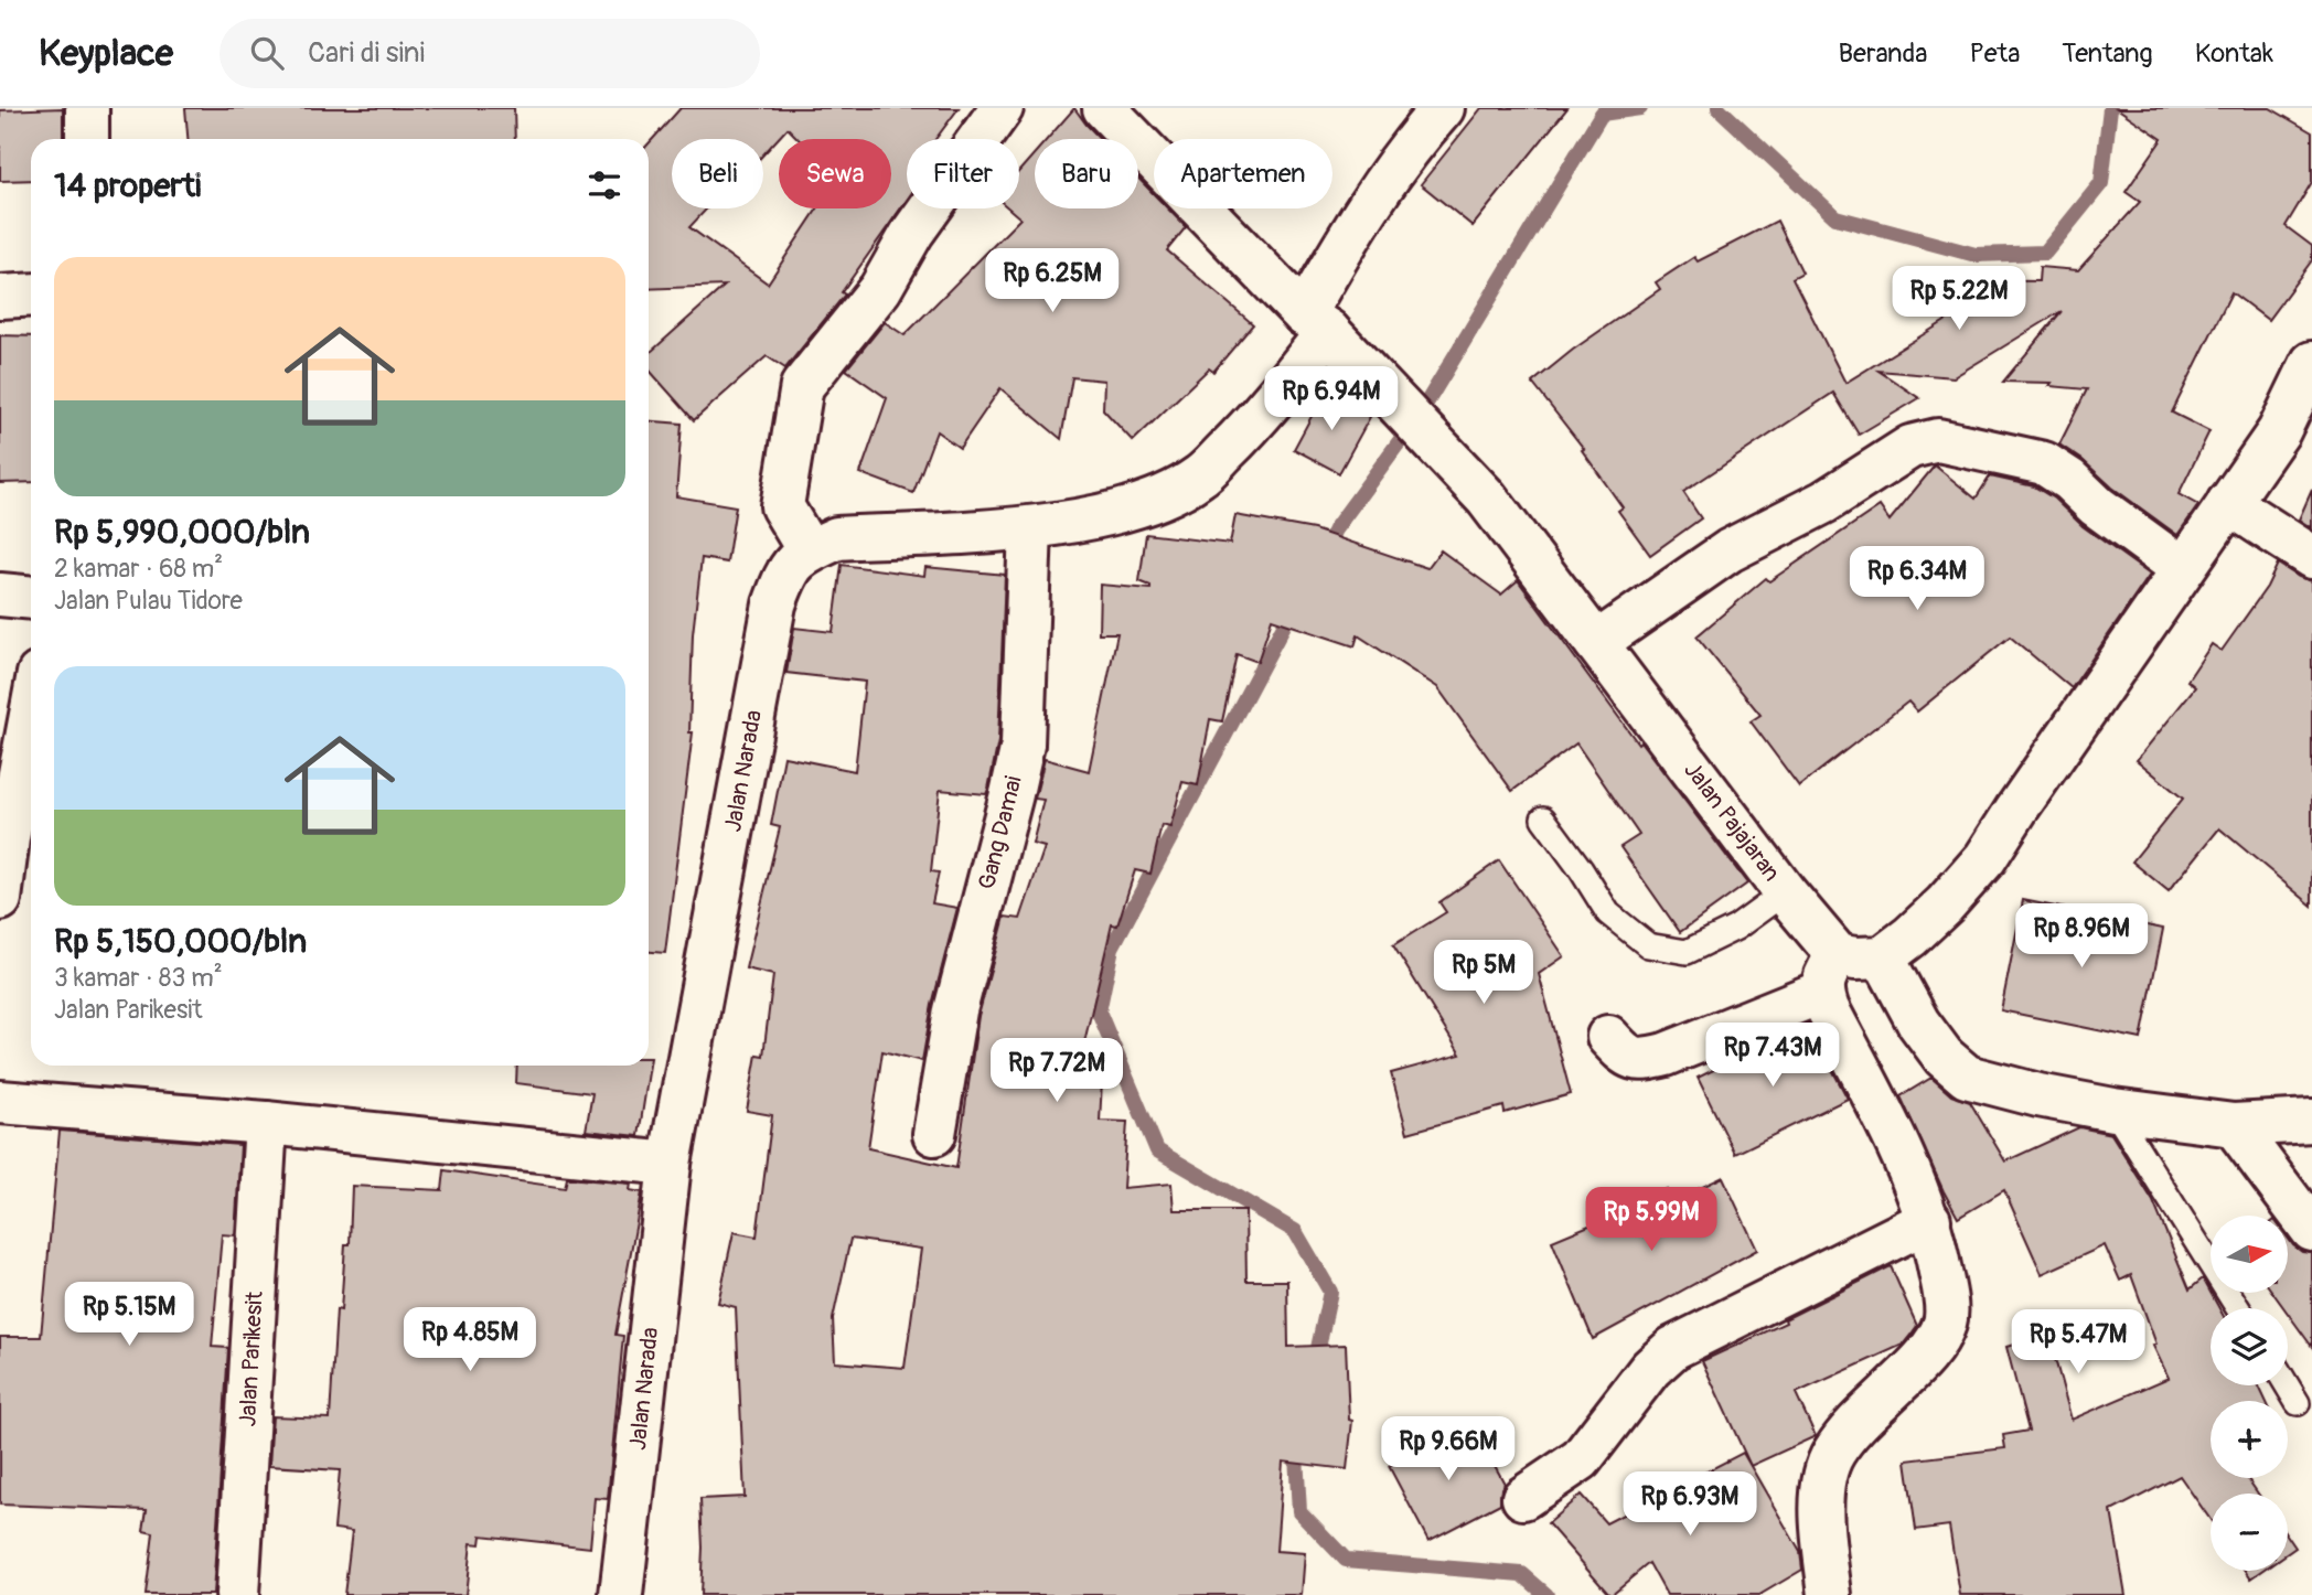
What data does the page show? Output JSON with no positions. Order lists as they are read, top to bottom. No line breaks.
{"streets":{"street":["Jalan Narada","Jalan Pajajaran","Gang Damai","Jalan Parikesit"]},"crossings":[["Jalan Narada","Jalan Pajajaran"],["Jalan Narada","Gang Damai"]],"north":"right","page":{"header":"Keyplace","search":"Cari di sini","nav":["Beranda","Peta","Tentang","Kontak"],"chip":["Beli","Sewa","Filter","Baru","Apartemen"],"heading":"14 properti","list":[{"name":"Rp 5,990,000/bln","note":"2 kamar · 68 m² · Jalan Pulau Tidore"},{"name":"Rp 5,150,000/bln","note":"3 kamar · 83 m² · Jalan Parikesit"}],"price":["Rp 6.25M","Rp 5.22M","Rp 6.94M","Rp 6.34M","Rp 8.96M","Rp 5M","Rp 7.43M","Rp 7.72M","Rp 5.99M","Rp 5.15M","Rp 4.85M","Rp 5.47M","Rp 9.66M","Rp 6.93M"],"map_buttons":["+","−"]}}
